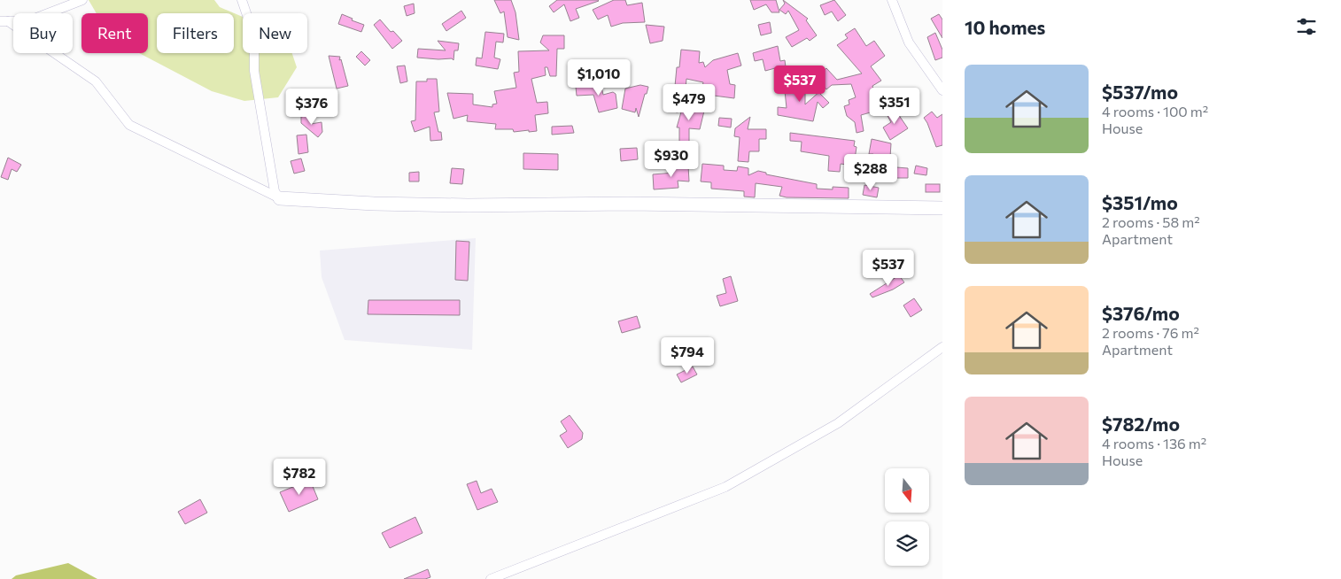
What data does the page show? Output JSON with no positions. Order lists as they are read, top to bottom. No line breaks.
{"north":"bottom","page":{"heading":"10 homes","chip":["Buy","Rent","Filters","New"],"list":[{"name":"$537/mo","note":"4 rooms · 100 m² · House"},{"name":"$351/mo","note":"2 rooms · 58 m² · Apartment"},{"name":"$376/mo","note":"2 rooms · 76 m² · Apartment"},{"name":"$782/mo","note":"4 rooms · 136 m² · House"}],"price":["$1,010","$537","$479","$351","$376","$930","$288","$537","$794","$782"]}}
